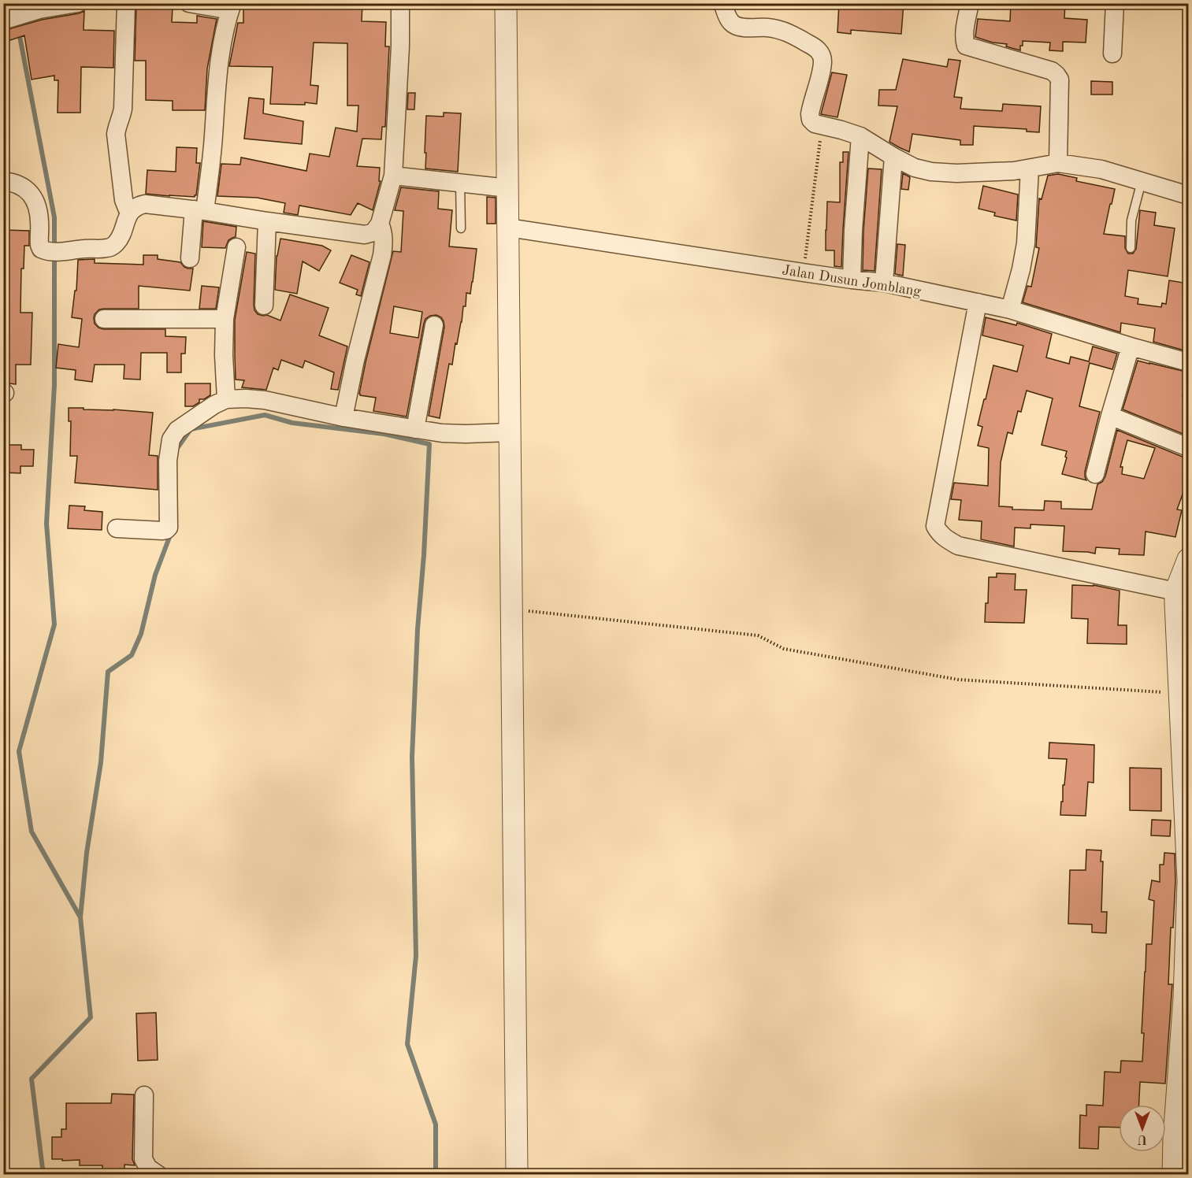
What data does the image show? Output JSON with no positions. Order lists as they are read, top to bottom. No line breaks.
{"streets":{"street":["Jalan Dusun Jomblang"]},"north":"bottom"}
